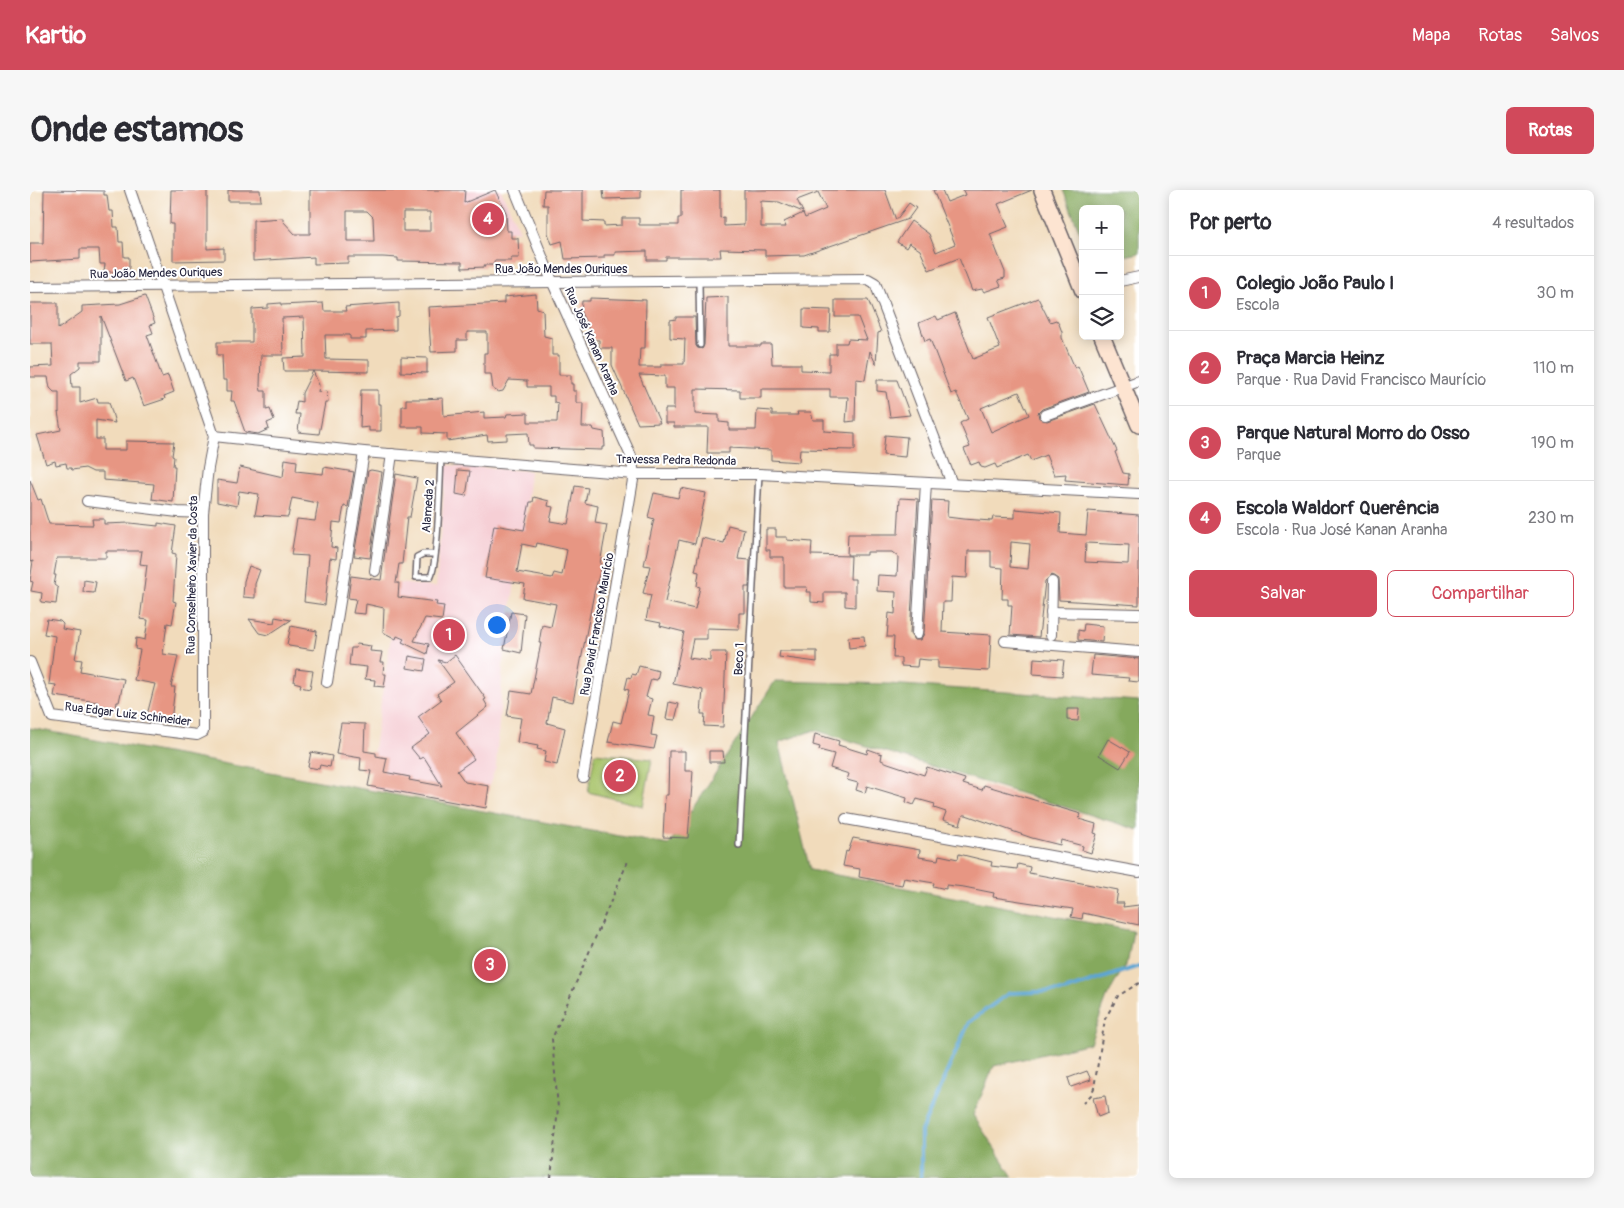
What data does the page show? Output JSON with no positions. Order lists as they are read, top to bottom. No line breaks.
{"streets":{"street":["Rua João Mendes Ouriques","Rua José Kanan Aranha","Travessa Pedra Redonda","Rua Conselheiro Xavier da Costa","Rua David Francisco Maurício","Rua Edgar Luiz Schineider"],"lane":["Alameda 2","Beco 1"]},"crossings":[["Rua João Mendes Ouriques","Rua José Kanan Aranha"],["Rua João Mendes Ouriques","Travessa Pedra Redonda"],["Rua João Mendes Ouriques","Rua Conselheiro Xavier da Costa"],["Rua José Kanan Aranha","Travessa Pedra Redonda"],["Rua José Kanan Aranha","Rua David Francisco Maurício"],["Travessa Pedra Redonda","Alameda 2"],["Travessa Pedra Redonda","Rua Conselheiro Xavier da Costa"],["Travessa Pedra Redonda","Rua David Francisco Maurício"],["Travessa Pedra Redonda","Beco 1"],["Rua Conselheiro Xavier da Costa","Rua Edgar Luiz Schineider"]],"page":{"header":"Kartio","nav":["Mapa","Rotas","Salvos"],"buttons":["Rotas",["Salvar","Compartilhar"]],"title":"Onde estamos","heading":["Por perto","4 resultados"],"pins":["4","1","2","3"],"map_buttons":["+","−"],"list":[{"mark":"1","name":"Colegio João Paulo I","note":"Escola","value":"30 m"},{"mark":"2","name":"Praça Marcia Heinz","note":"Parque · Rua David Francisco Maurício","value":"110 m"},{"mark":"3","name":"Parque Natural Morro do Osso","note":"Parque","value":"190 m"},{"mark":"4","name":"Escola Waldorf Querência","note":"Escola · Rua José Kanan Aranha","value":"230 m"}]}}
